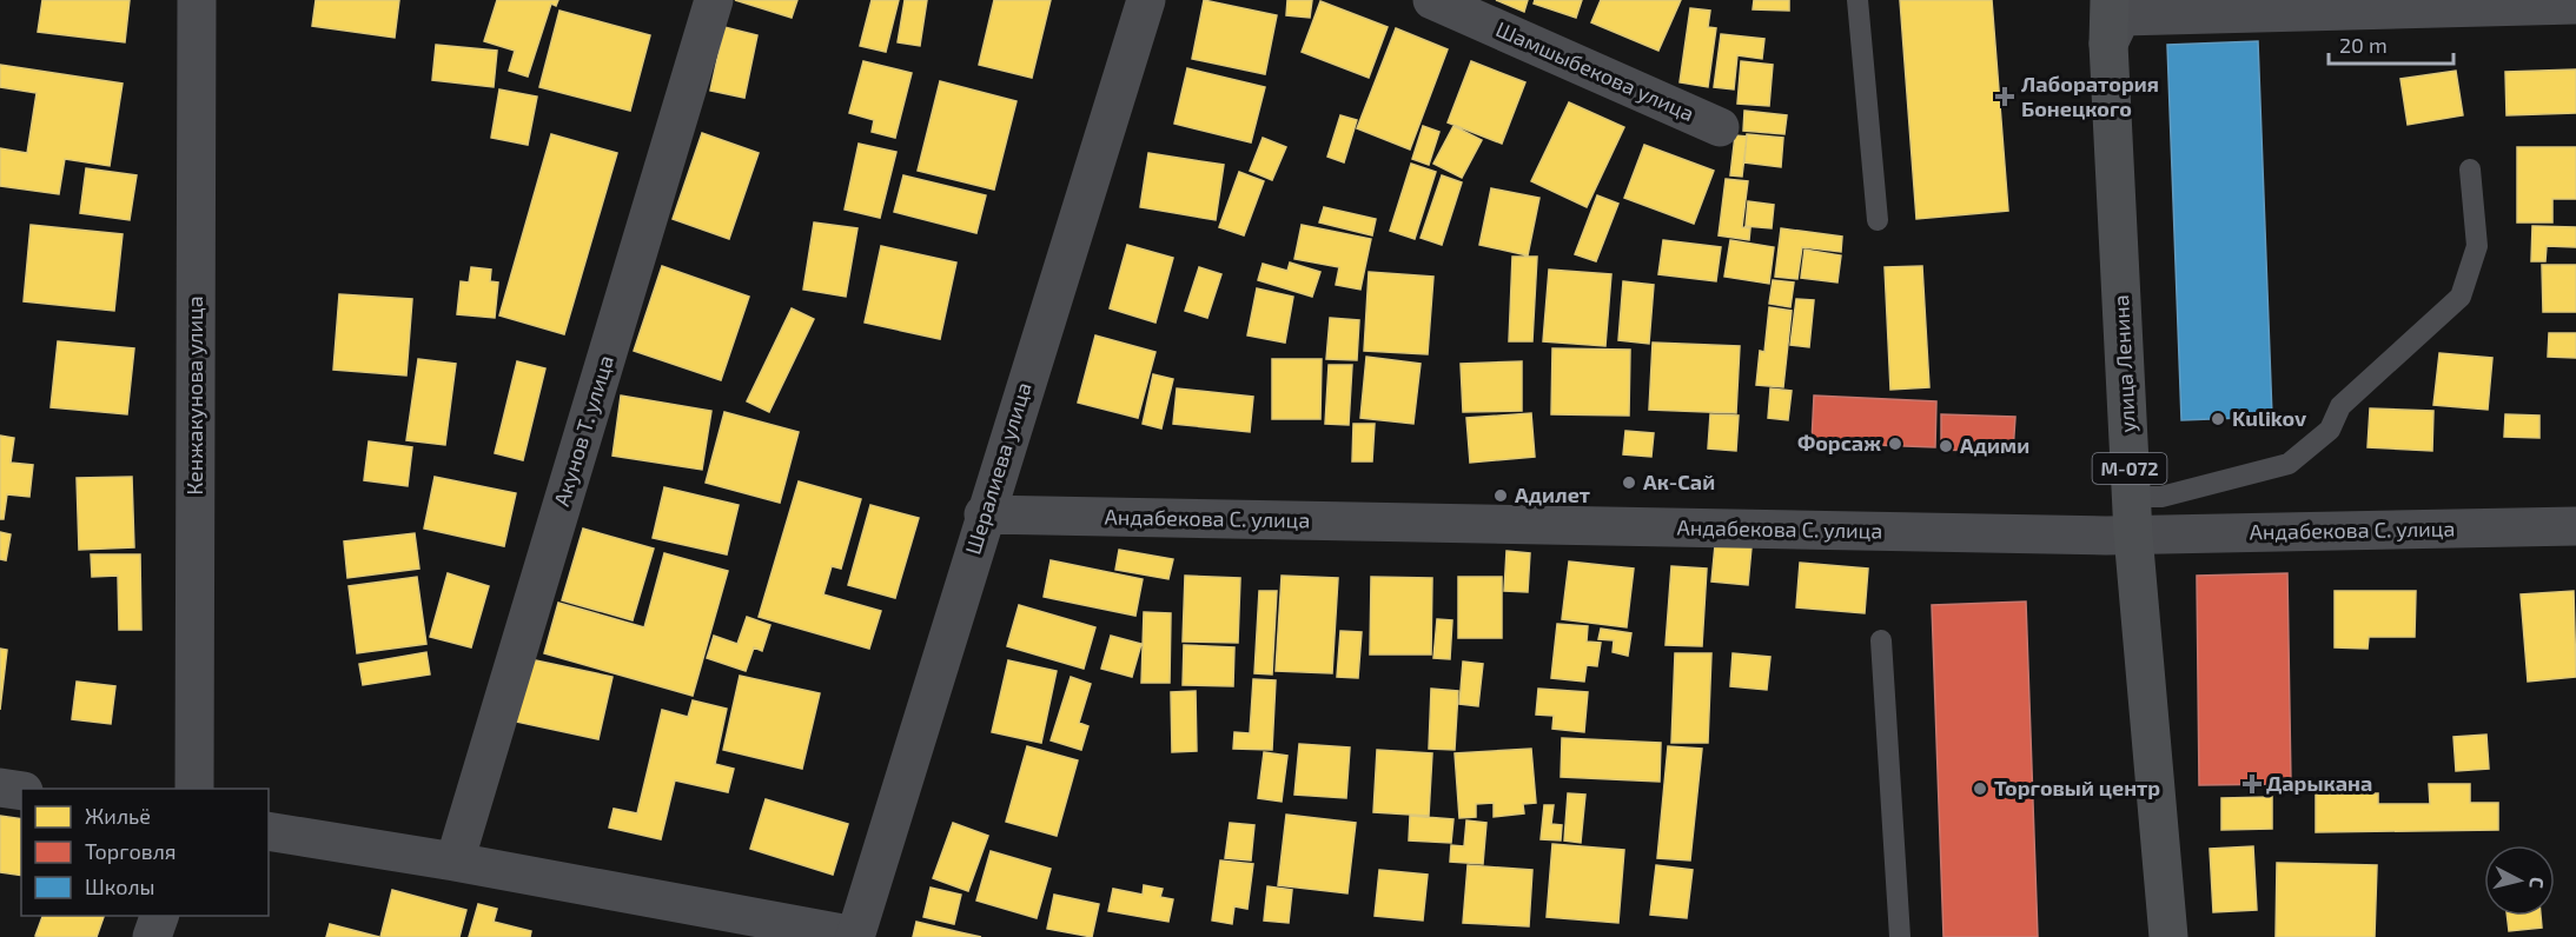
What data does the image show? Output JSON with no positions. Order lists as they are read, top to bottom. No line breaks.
{"streets":{"main road":["улица Ленина","М-072"],"street":["Шамшыбекова улица","Кенжакунова улица","Акунов Т. улица","Шералиева улица","Андабекова С. улица"]},"crossings":[["улица Ленина","Андабекова С. улица"],["Шералиева улица","Андабекова С. улица"]],"places":{"health":["Лаборатория Бонецкого","Дарыкана"],"other":["Kulikov","Форсаж","Адими","Ак-Сай","Адилет","Торговый центр"]},"legend":["Жильё","Торговля","Школы"],"scale_bar":"20 m","north":"right"}
